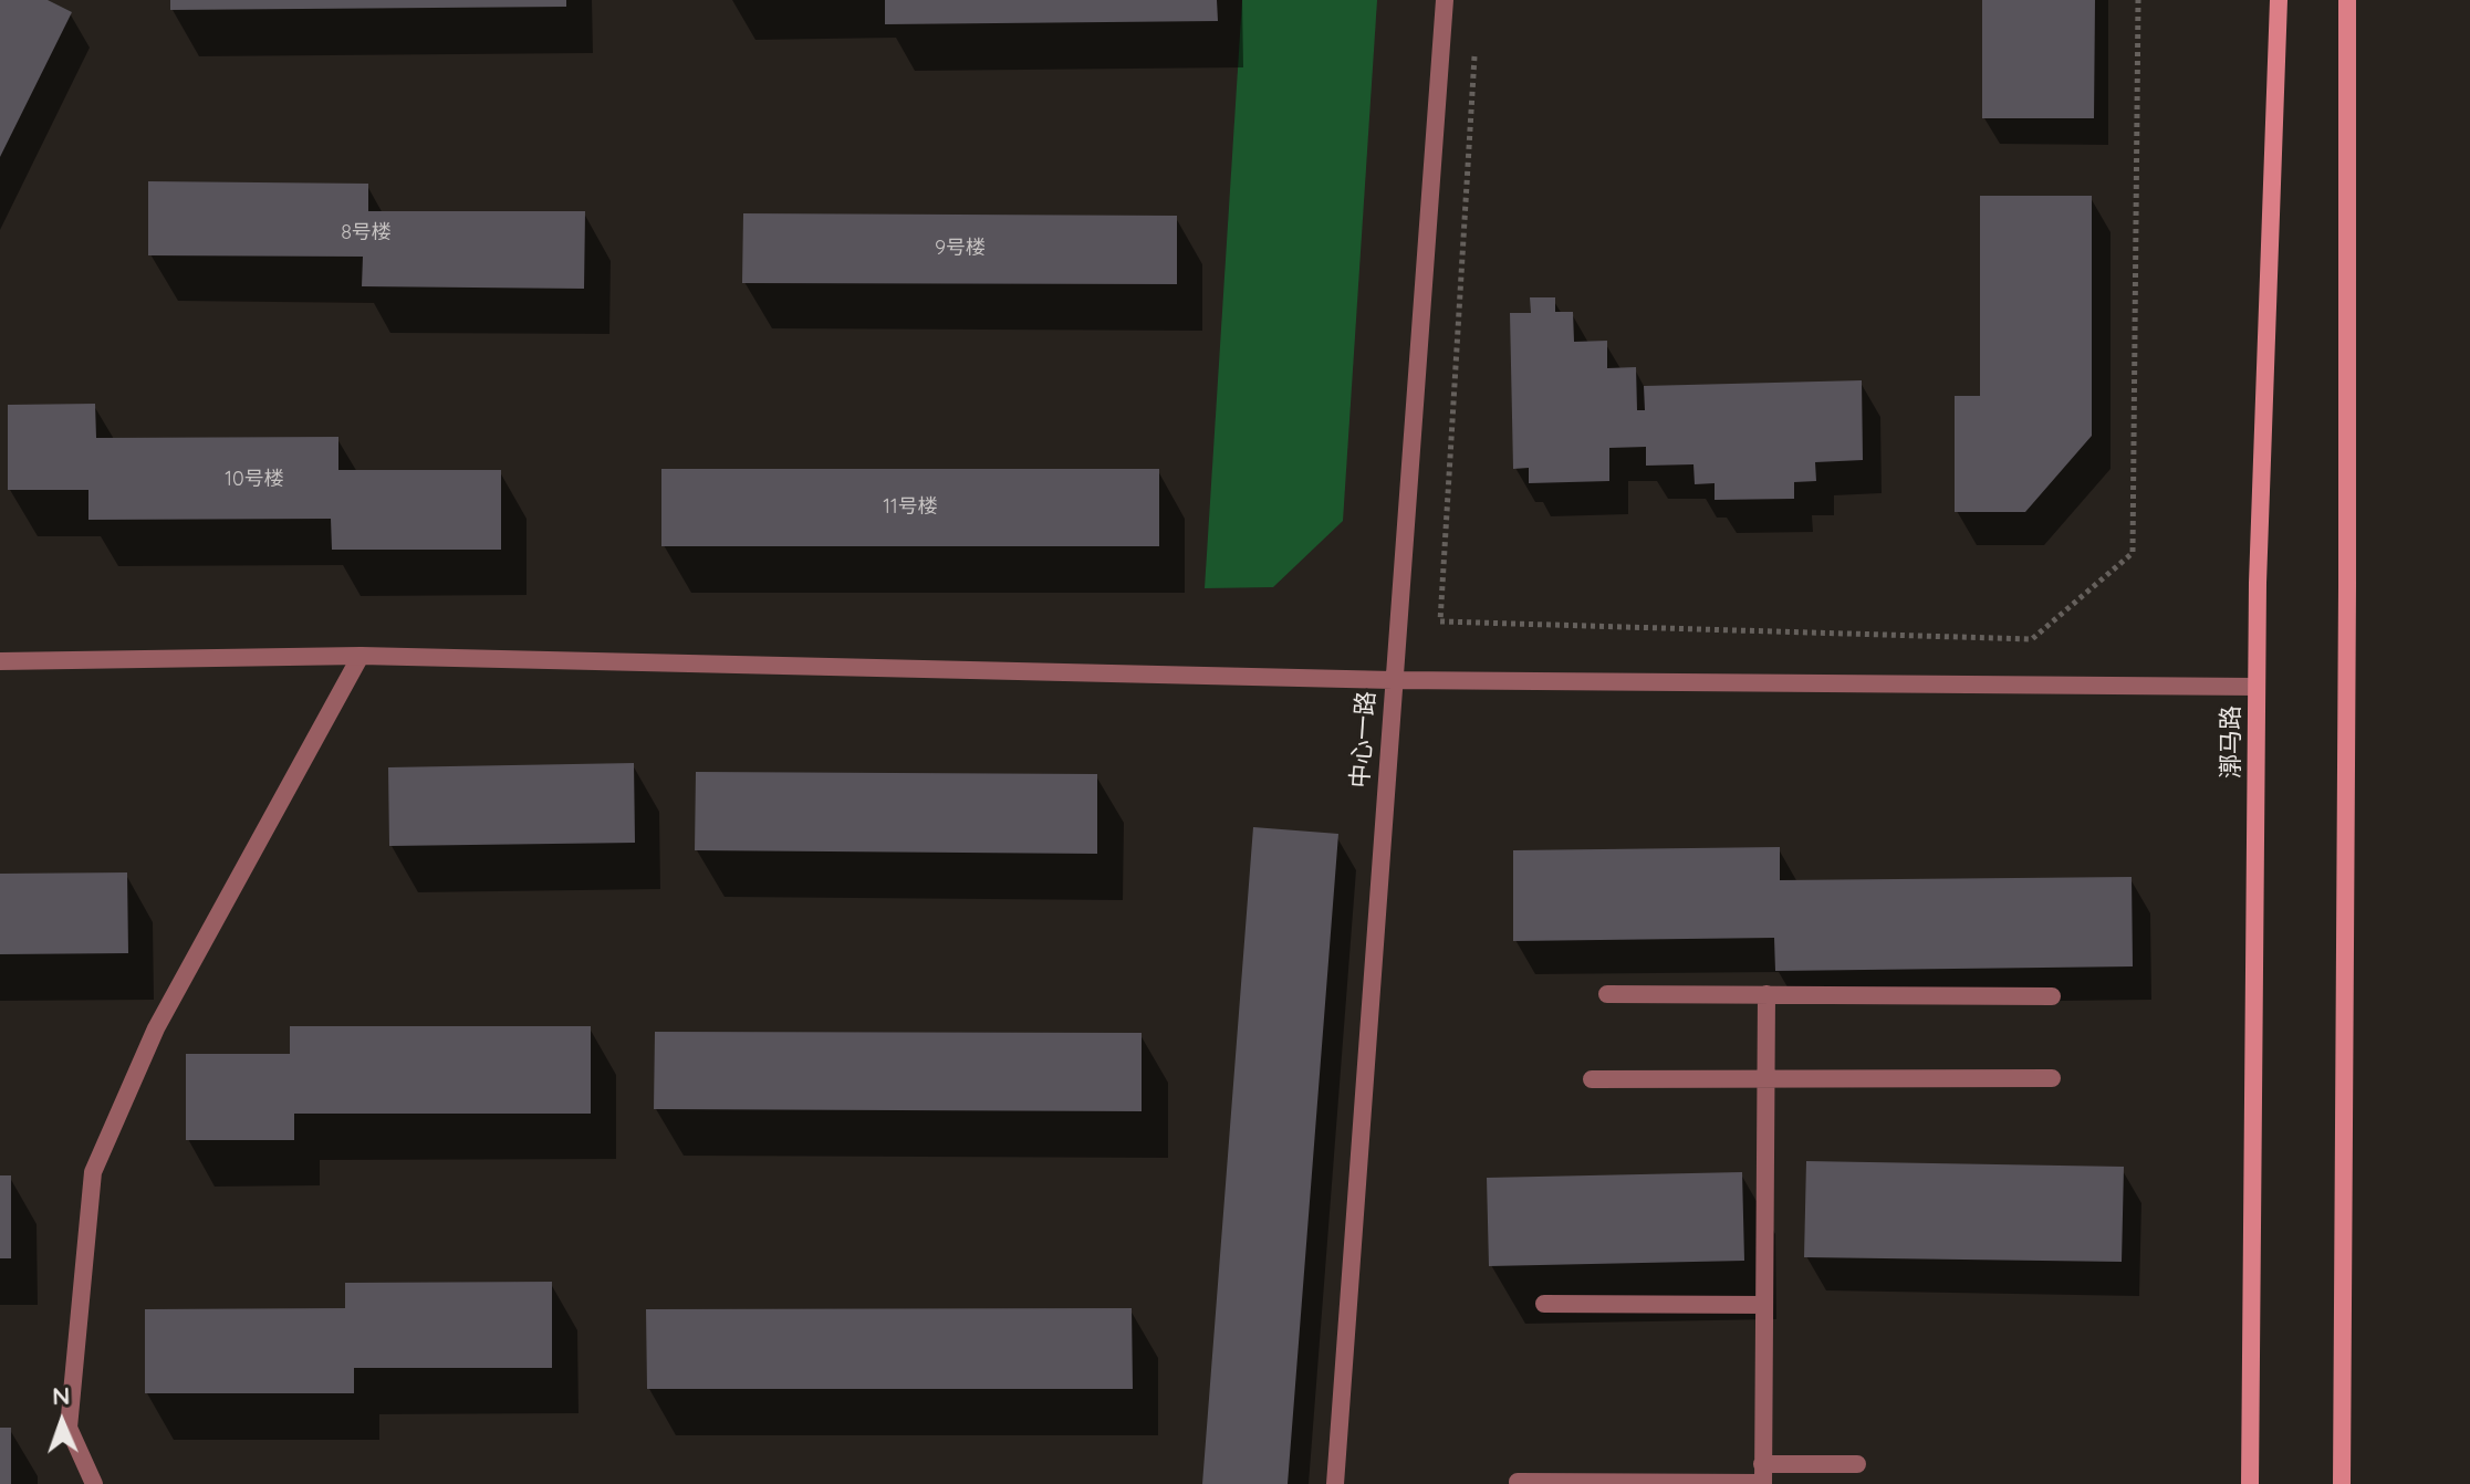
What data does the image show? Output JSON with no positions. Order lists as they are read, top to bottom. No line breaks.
{"streets":{"main road":["漷马路"],"street":["中心一路"]},"house_numbers":["8号楼","9号楼","10号楼","11号楼"],"north":"top"}
